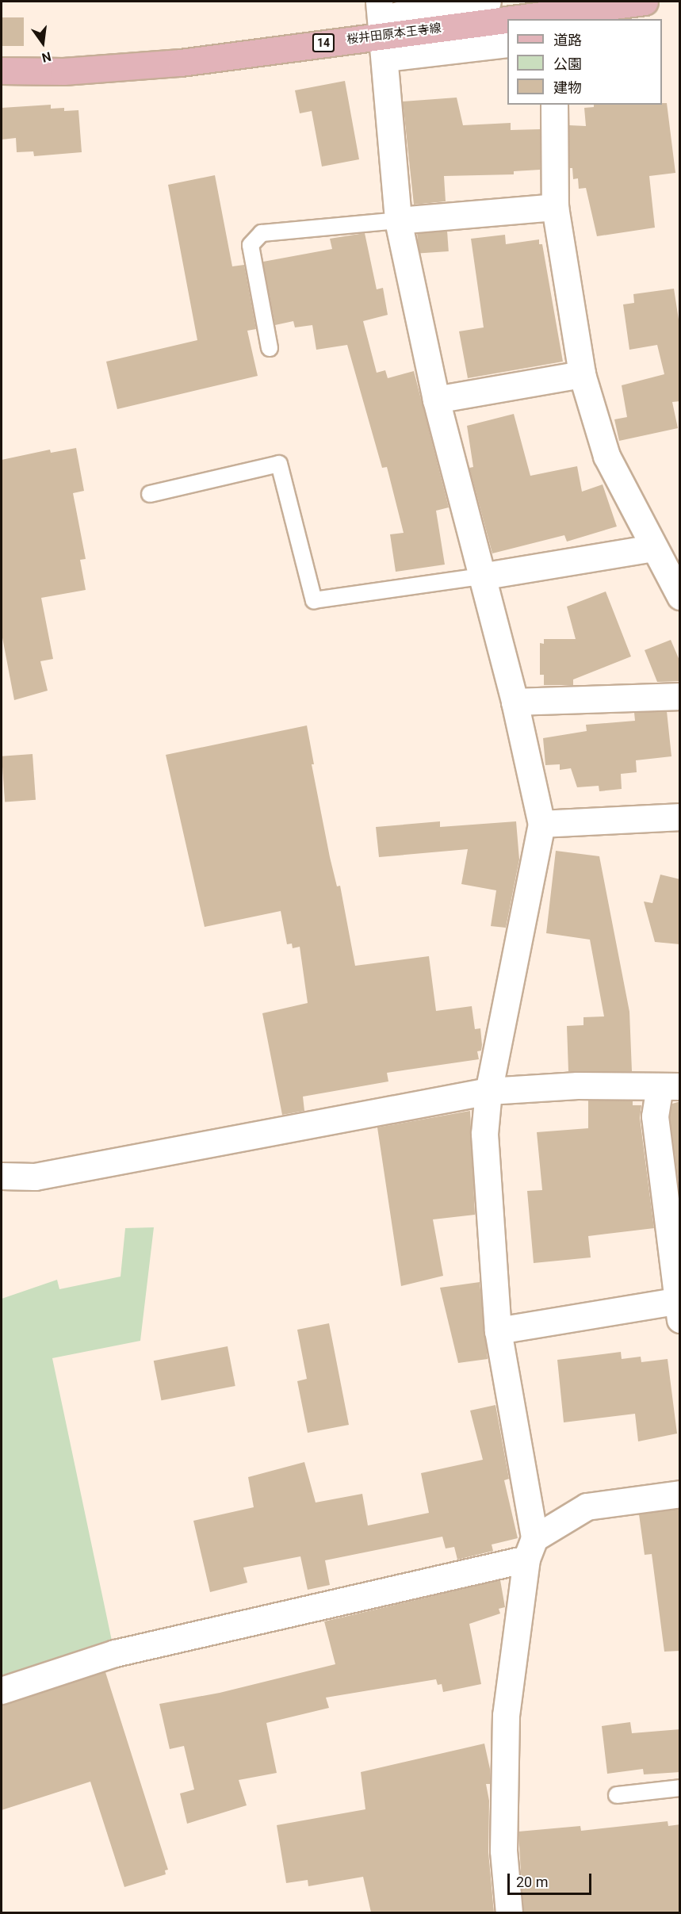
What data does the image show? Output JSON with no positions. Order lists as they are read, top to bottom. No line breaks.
{"streets":{"main road":["桜井田原本王寺線","14"]},"legend":["道路","公園","建物"],"scale_bar":"20 m","north":"bottom"}
